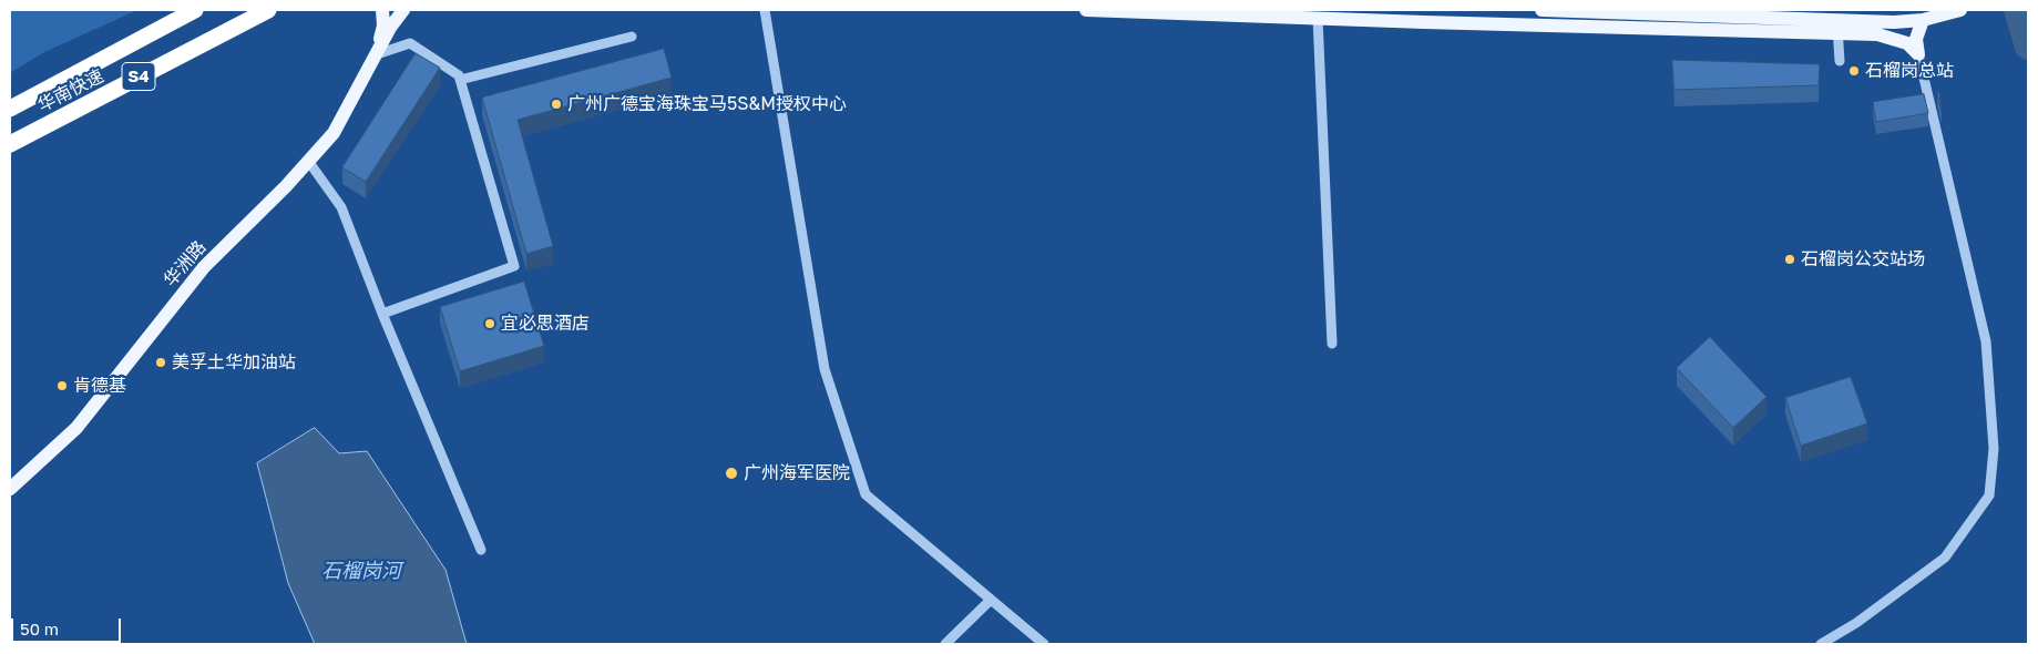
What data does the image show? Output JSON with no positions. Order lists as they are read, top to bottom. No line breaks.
{"streets":{"highway":["S4","华南快速"],"main road":["华洲路"]},"water":["石榴岗河"],"places":["石榴岗总站","广州广德宝海珠宝马5S&M授权中心","石榴岗公交站场","宜必思酒店","美孚土华加油站","肯德基","广州海军医院"],"scale_bar":"50 m"}
